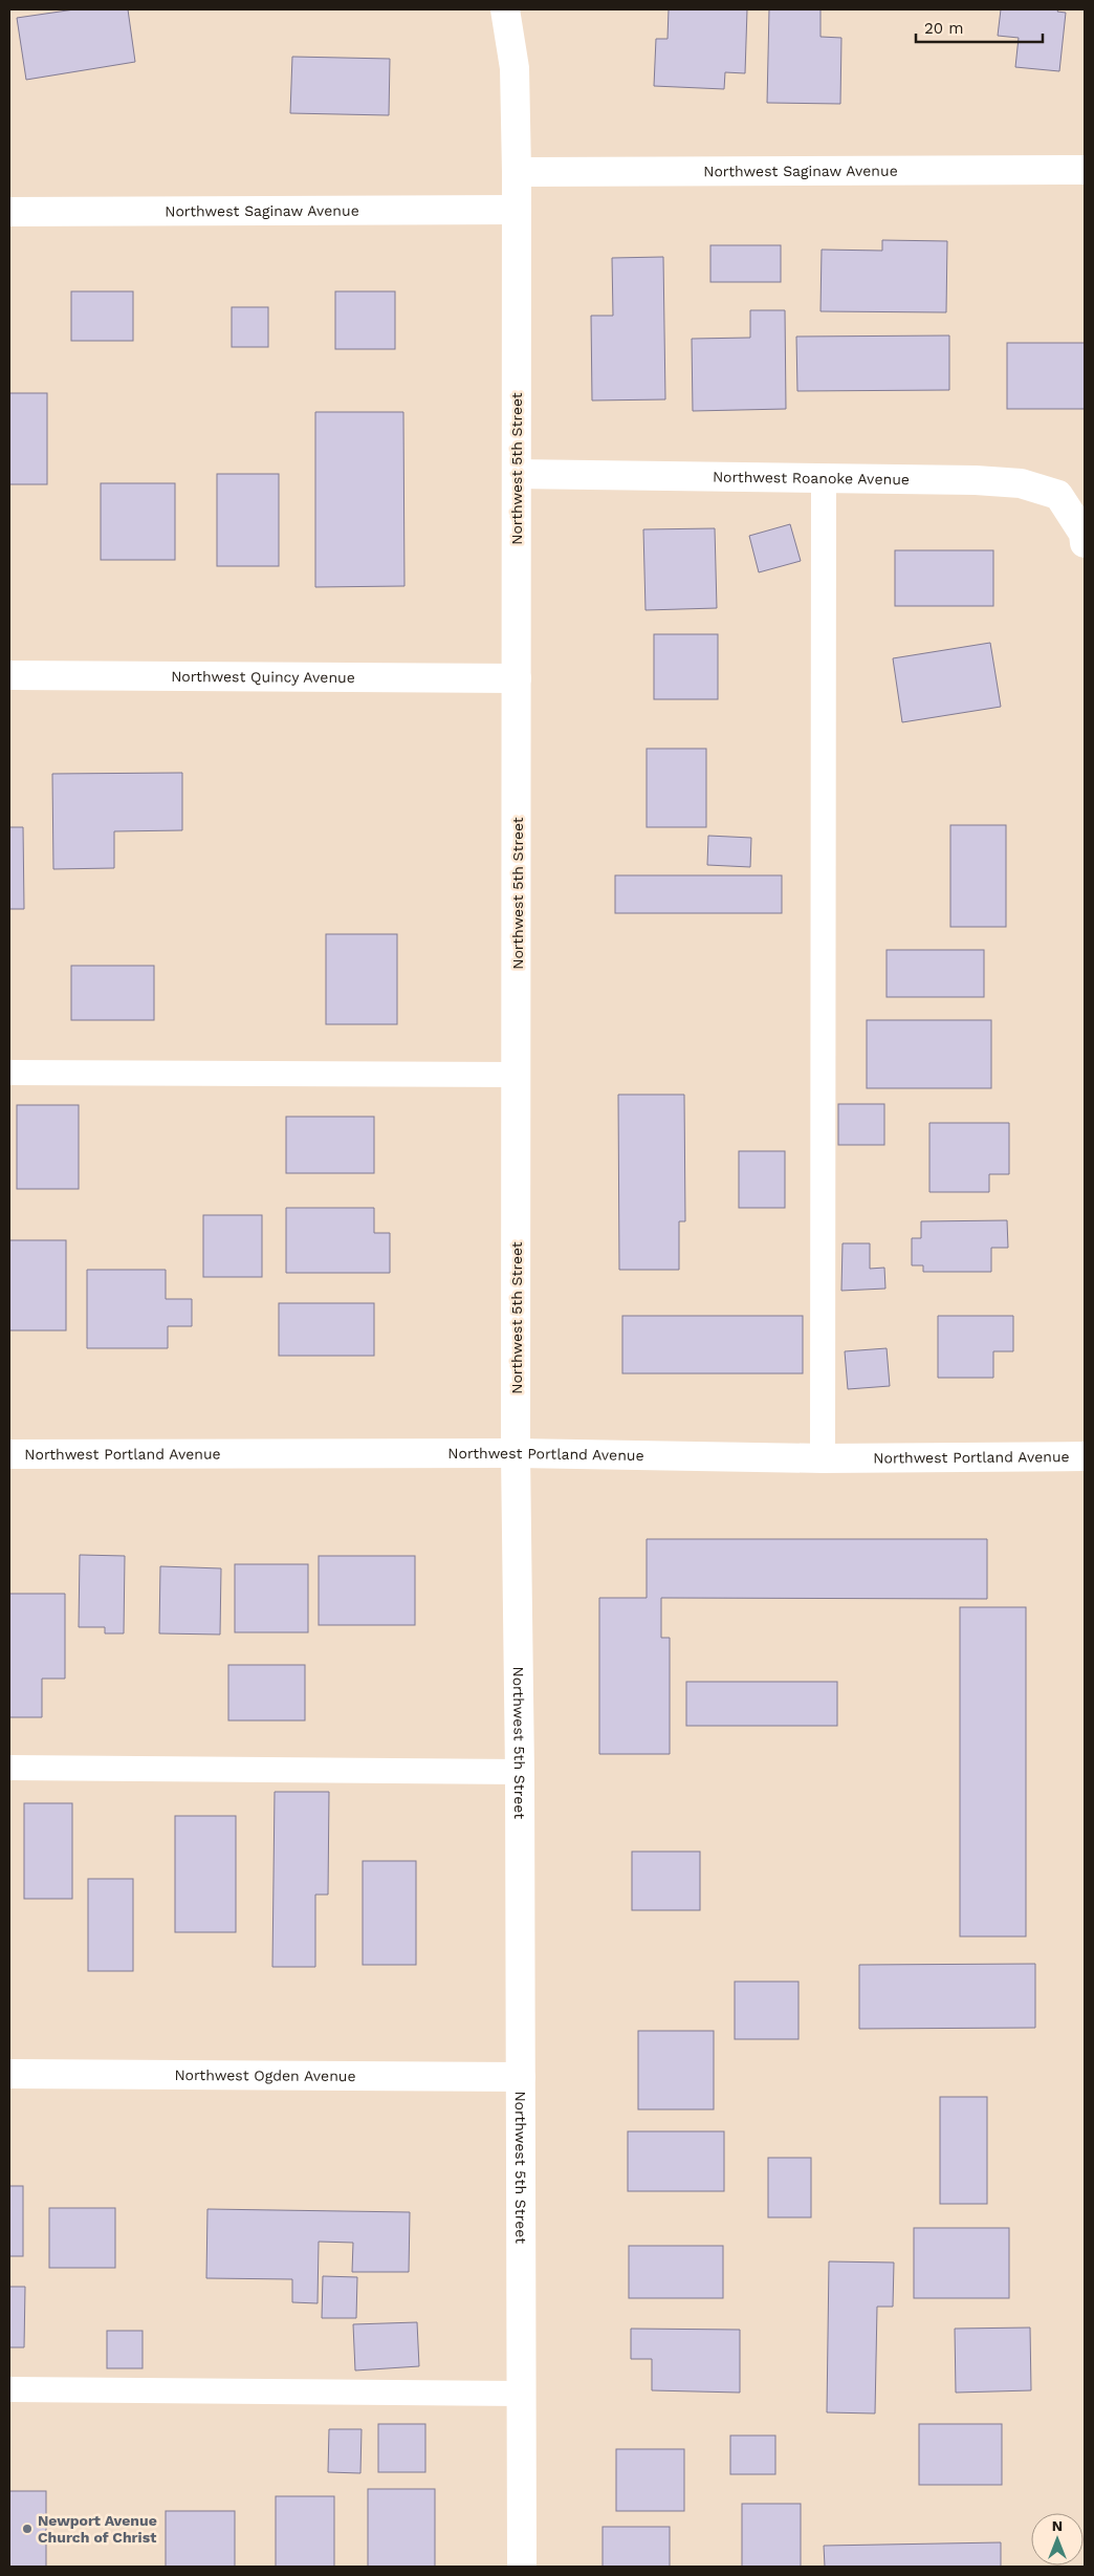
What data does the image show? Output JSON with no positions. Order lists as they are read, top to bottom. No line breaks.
{"streets":{"street":["Northwest Saginaw Avenue","Northwest 5th Street","Northwest Roanoke Avenue","Northwest Quincy Avenue","Northwest Portland Avenue","Northwest Ogden Avenue"]},"crossings":[["Northwest Saginaw Avenue","Northwest 5th Street"],["Northwest 5th Street","Northwest Roanoke Avenue"],["Northwest 5th Street","Northwest Quincy Avenue"],["Northwest 5th Street","Northwest Portland Avenue"],["Northwest 5th Street","Northwest Ogden Avenue"]],"places":["Newport Avenue Church of Christ"],"scale_bar":"20 m","north":"top"}
